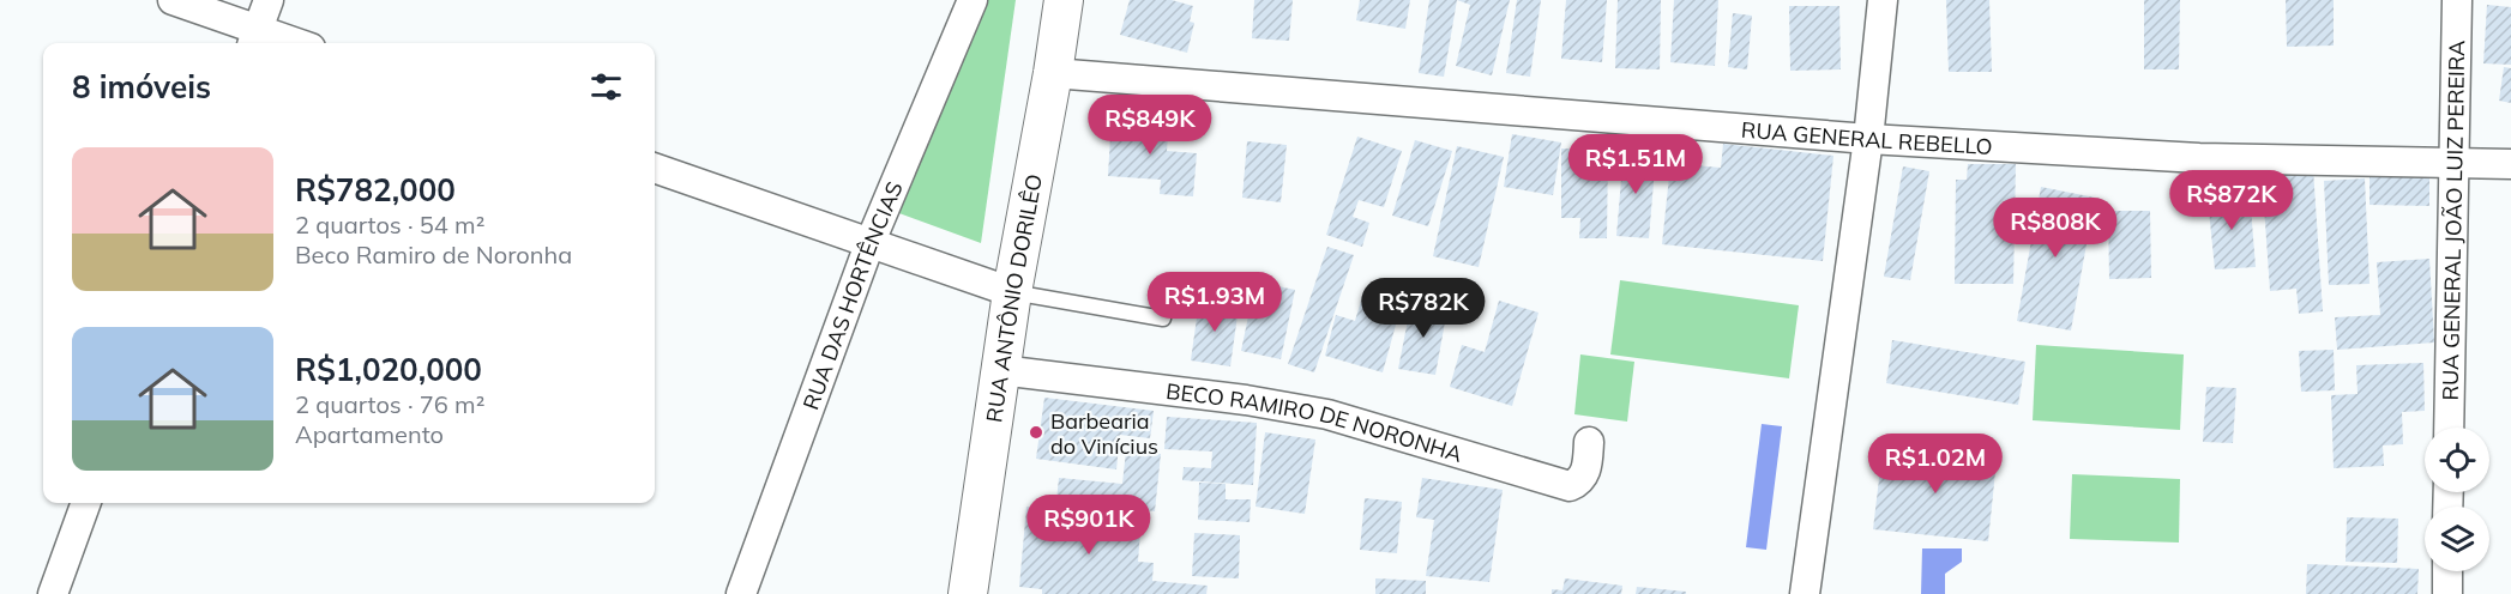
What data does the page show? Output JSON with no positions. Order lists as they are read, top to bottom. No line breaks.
{"streets":{"street":["RUA GENERAL REBELLO","RUA GENERAL JOÃO LUIZ PEREIRA","RUA DAS HORTÊNCIAS","RUA ANTÔNIO DORILÊO","BECO RAMIRO DE NORONHA"]},"crossings":[["RUA GENERAL REBELLO","RUA GENERAL JOÃO LUIZ PEREIRA"],["RUA GENERAL REBELLO","RUA ANTÔNIO DORILÊO"],["RUA ANTÔNIO DORILÊO","BECO RAMIRO DE NORONHA"]],"places":["Barbearia do Vinícius"],"page":{"heading":"8 imóveis","price":["R$849K","R$1.51M","R$872K","R$808K","R$1.93M","R$782K","R$1.02M","R$901K"],"list":[{"name":"R$782,000","note":"2 quartos · 54 m² · Beco Ramiro de Noronha"},{"name":"R$1,020,000","note":"2 quartos · 76 m² · Apartamento"}]}}
